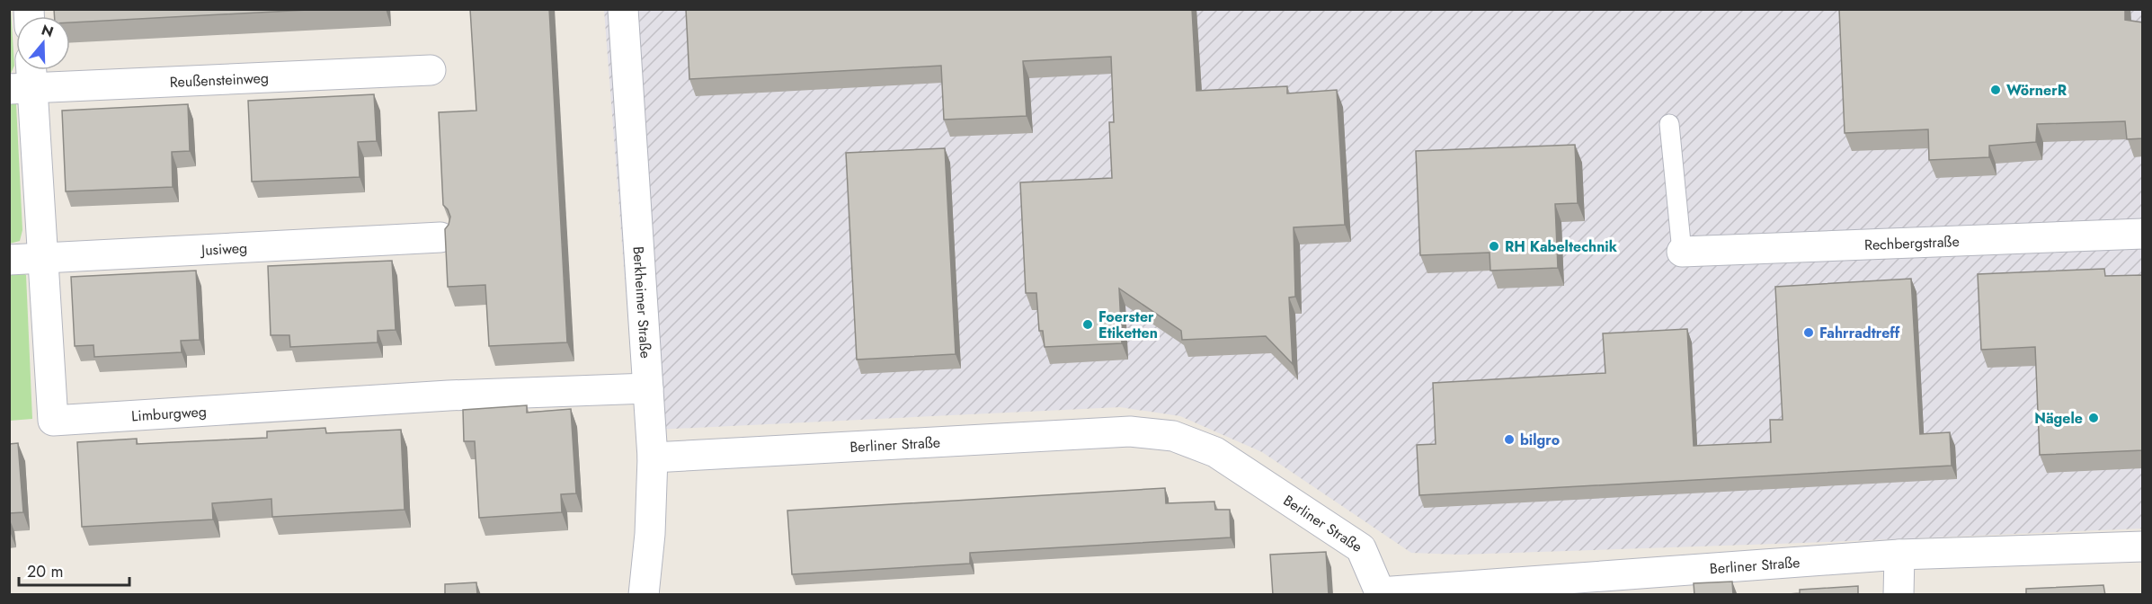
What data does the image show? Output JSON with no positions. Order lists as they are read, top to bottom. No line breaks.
{"streets":{"street":["Reußensteinweg","Rechbergstraße","Jusiweg","Berkheimer Straße","Limburgweg","Berliner Straße"]},"crossings":[["Reußensteinweg","Limburgweg"],["Jusiweg","Limburgweg"],["Berkheimer Straße","Limburgweg"],["Berkheimer Straße","Berliner Straße"]],"places":["WörnerR","RH Kabeltechnik","Foerster Etiketten","Fahrradtreff","Nägele","bilgro"],"scale_bar":"20 m","north":"top"}
